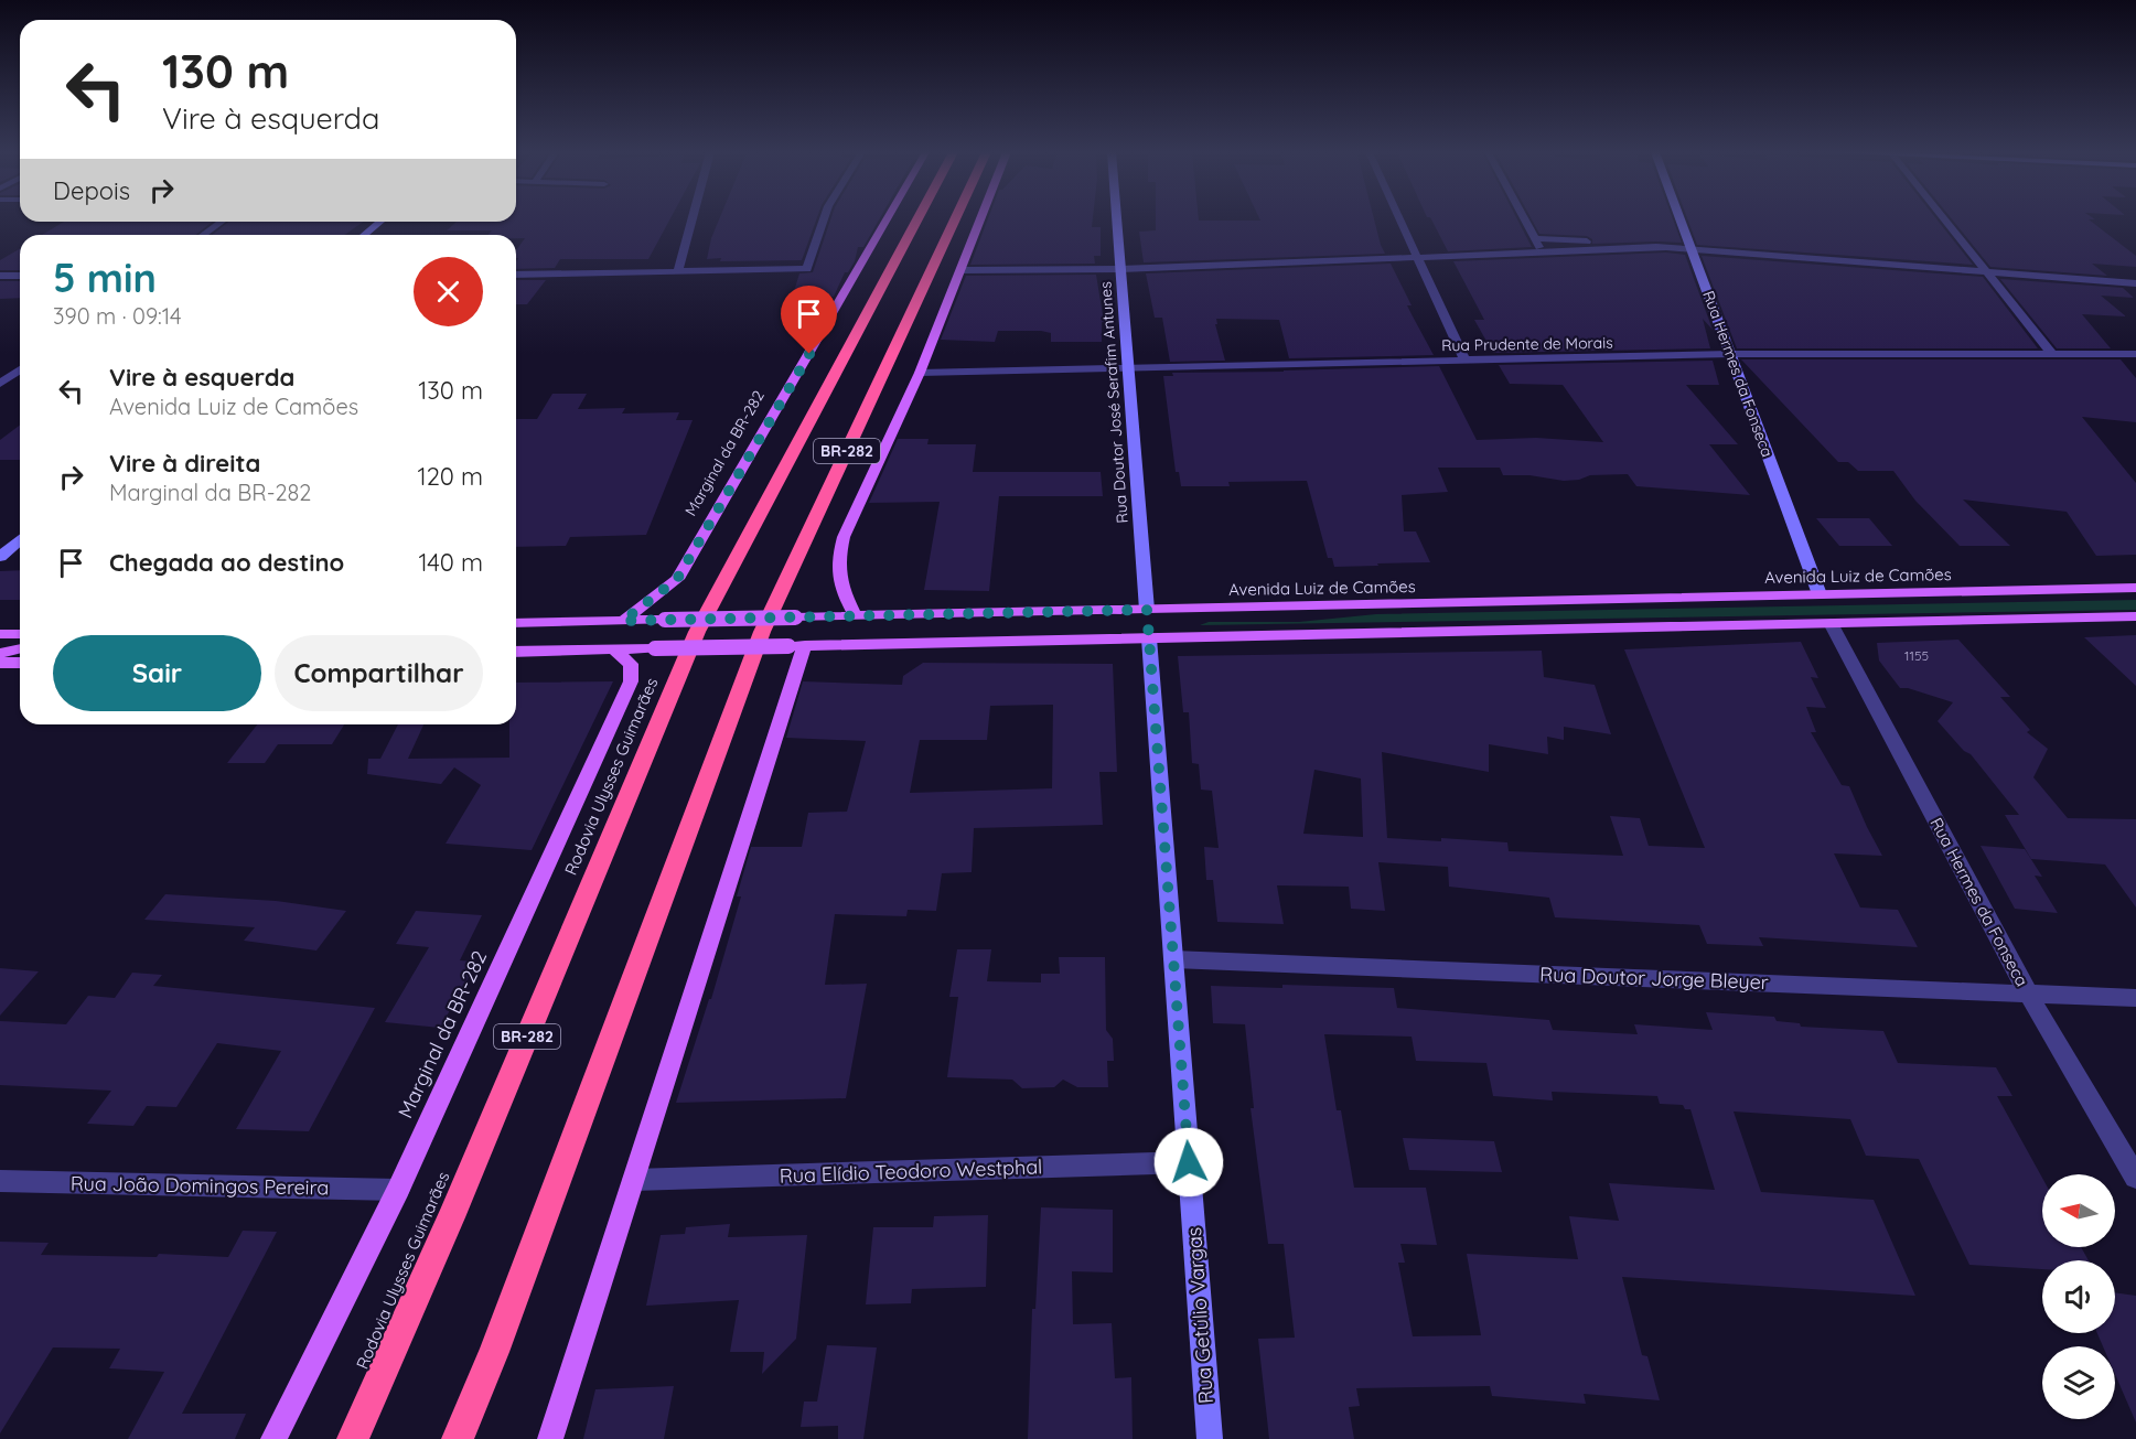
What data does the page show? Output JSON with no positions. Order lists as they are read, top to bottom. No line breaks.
{"streets":{"highway":["BR-282","Rodovia Ulysses Guimarães"],"main road":["Marginal da BR-282","Avenida Luiz de Camões"],"street":["Rua Prudente de Morais","Rua Hermes da Fonseca","Rua Doutor José Serafim Antunes","Rua Doutor Jorge Bleyer","Rua Elídio Teodoro Westphal","Rua João Domingos Pereira","Rua Getúlio Vargas"]},"crossings":[["Rua Prudente de Morais","Rua Hermes da Fonseca"],["Rua Prudente de Morais","Rua Doutor José Serafim Antunes"],["Rua Hermes da Fonseca","Avenida Luiz de Camões"],["Rua Hermes da Fonseca","Rua Doutor Jorge Bleyer"],["Rua Doutor José Serafim Antunes","Avenida Luiz de Camões"],["Marginal da BR-282","Avenida Luiz de Camões"],["Marginal da BR-282","Rua João Domingos Pereira"],["Rua Doutor Jorge Bleyer","Rua Getúlio Vargas"],["Rua Elídio Teodoro Westphal","Rua Getúlio Vargas"]],"house_numbers":["1155"],"north":"left","page":{"turn":["130 m","Vire à esquerda"],"then":"Depois","heading":["5 min","390 m · 09:14"],"list":[{"name":"Vire à esquerda","note":"Avenida Luiz de Camões","value":"130 m"},{"name":"Vire à direita","note":"Marginal da BR-282","value":"120 m"},{"name":"Chegada ao destino","value":"140 m"}],"buttons":["Sair","Compartilhar"]}}
